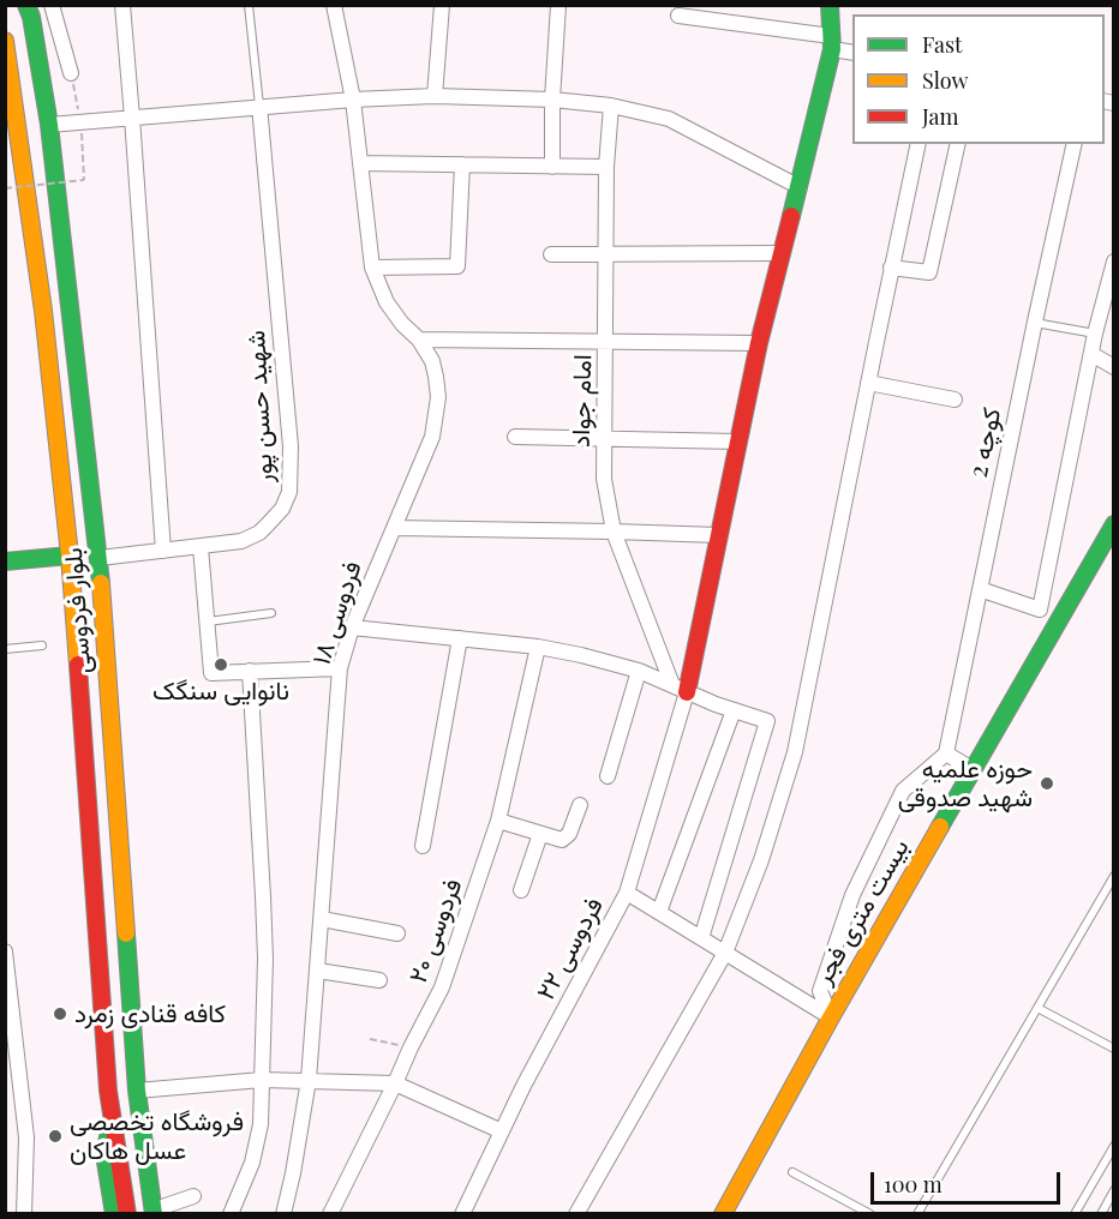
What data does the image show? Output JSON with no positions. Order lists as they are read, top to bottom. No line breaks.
{"streets":{"main road":["بلوار فردوسی","بیست متری فجر"],"street":["امام جواد","شهید حسن پور","کوچه 2","فردوسی ۱۸","فردوسی ۲۰","فردوسی ۲۲"]},"crossings":[["امام جواد","فردوسی ۲۲"],["شهید حسن پور","بلوار فردوسی"]],"places":["نانوایی سنگک","حوزه علمیه شهید صدوقی","کافه قنادی زمرد","فروشگاه تخصصی عسل هاکان"],"legend":["Fast","Slow","Jam"],"scale_bar":"100 m"}
